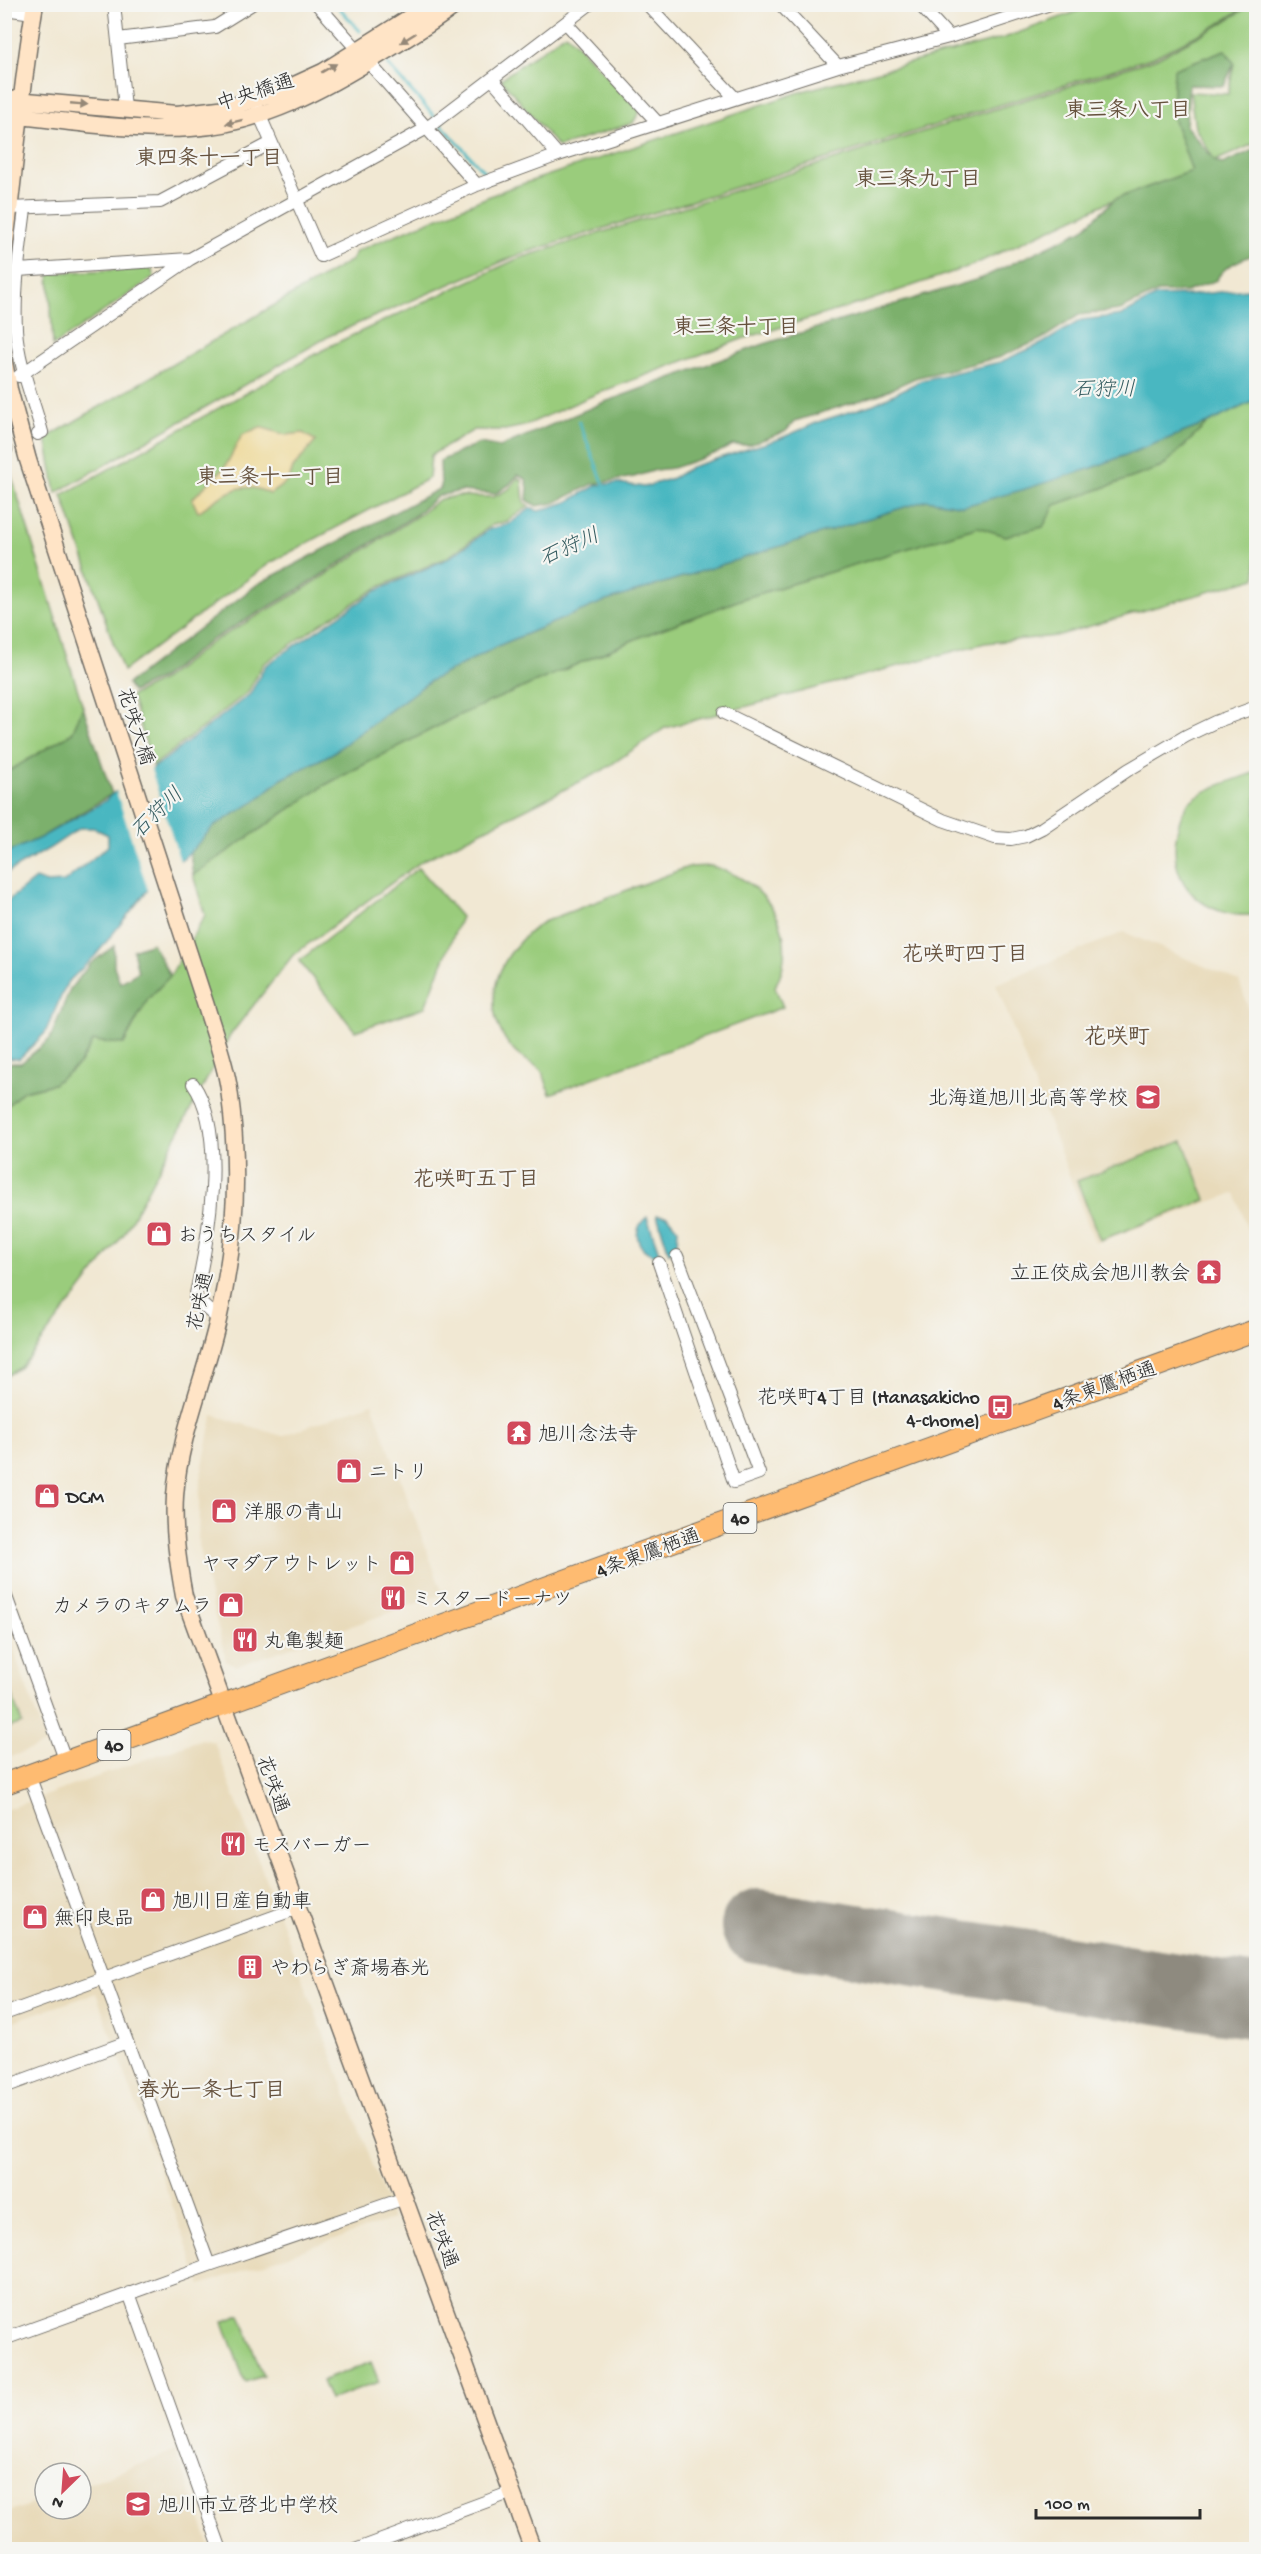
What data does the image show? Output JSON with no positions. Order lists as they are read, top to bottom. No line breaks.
{"streets":{"highway":["4条東鷹栖通","40"],"street":["中央橋通","花咲大橋","花咲通"]},"crossings":[["花咲大橋","花咲通"],["花咲通","4条東鷹栖通"]],"districts":["東三条八丁目","東四条十一丁目","東三条九丁目","東三条十丁目","東三条十一丁目","花咲町四丁目","花咲町","花咲町五丁目","春光一条七丁目"],"water":["石狩川"],"places":{"school or university":["北海道旭川北高等学校","旭川市立啓北中学校"],"shop":["おうちスタイル","ニトリ","DCM","洋服の青山","ヤマダアウトレット","カメラのキタムラ","旭川日産自動車","無印良品"],"temple":["立正佼成会旭川教会","旭川念法寺"],"bus stop":["花咲町4丁目 (Hanasakicho 4-chome)"],"restaurant":["ミスタードーナツ","丸亀製麺","モスバーガー"],"building":["やわらぎ斎場春光"]},"scale_bar":"100 m","north":"bottom left"}
